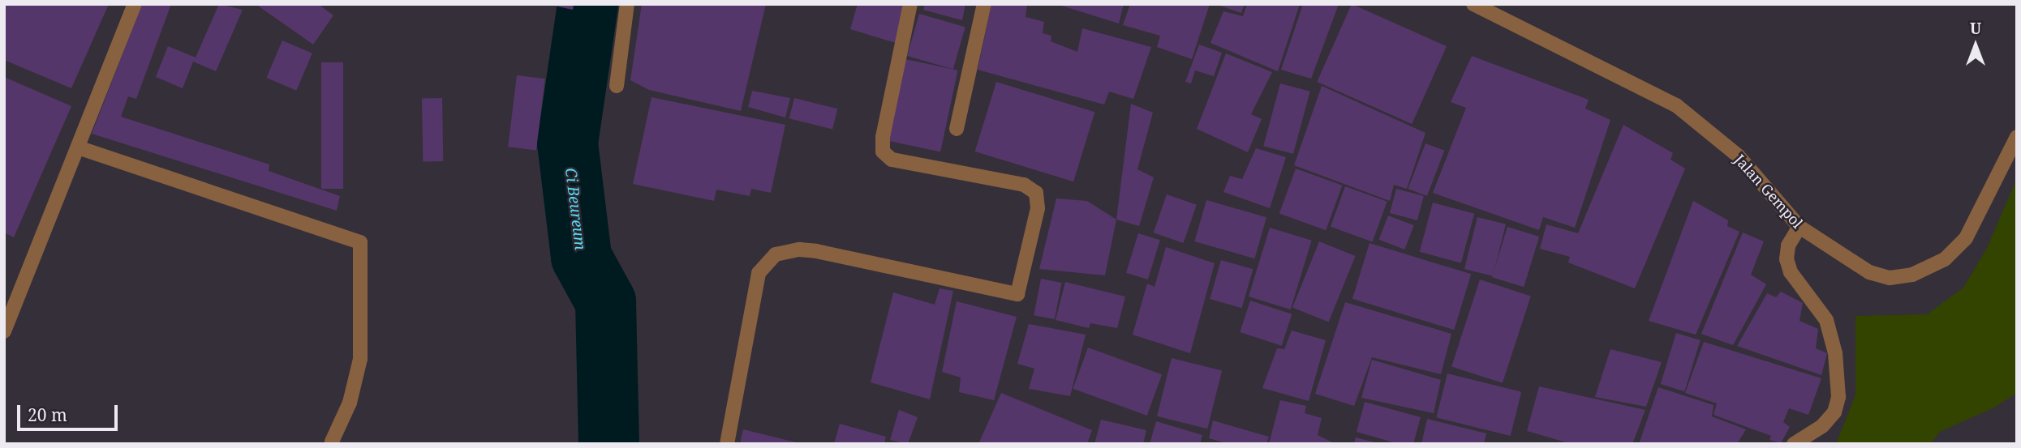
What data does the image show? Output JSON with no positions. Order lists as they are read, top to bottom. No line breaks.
{"streets":{"street":["Jalan Gempol"]},"water":["Ci Beureum"],"scale_bar":"20 m","north":"top"}
